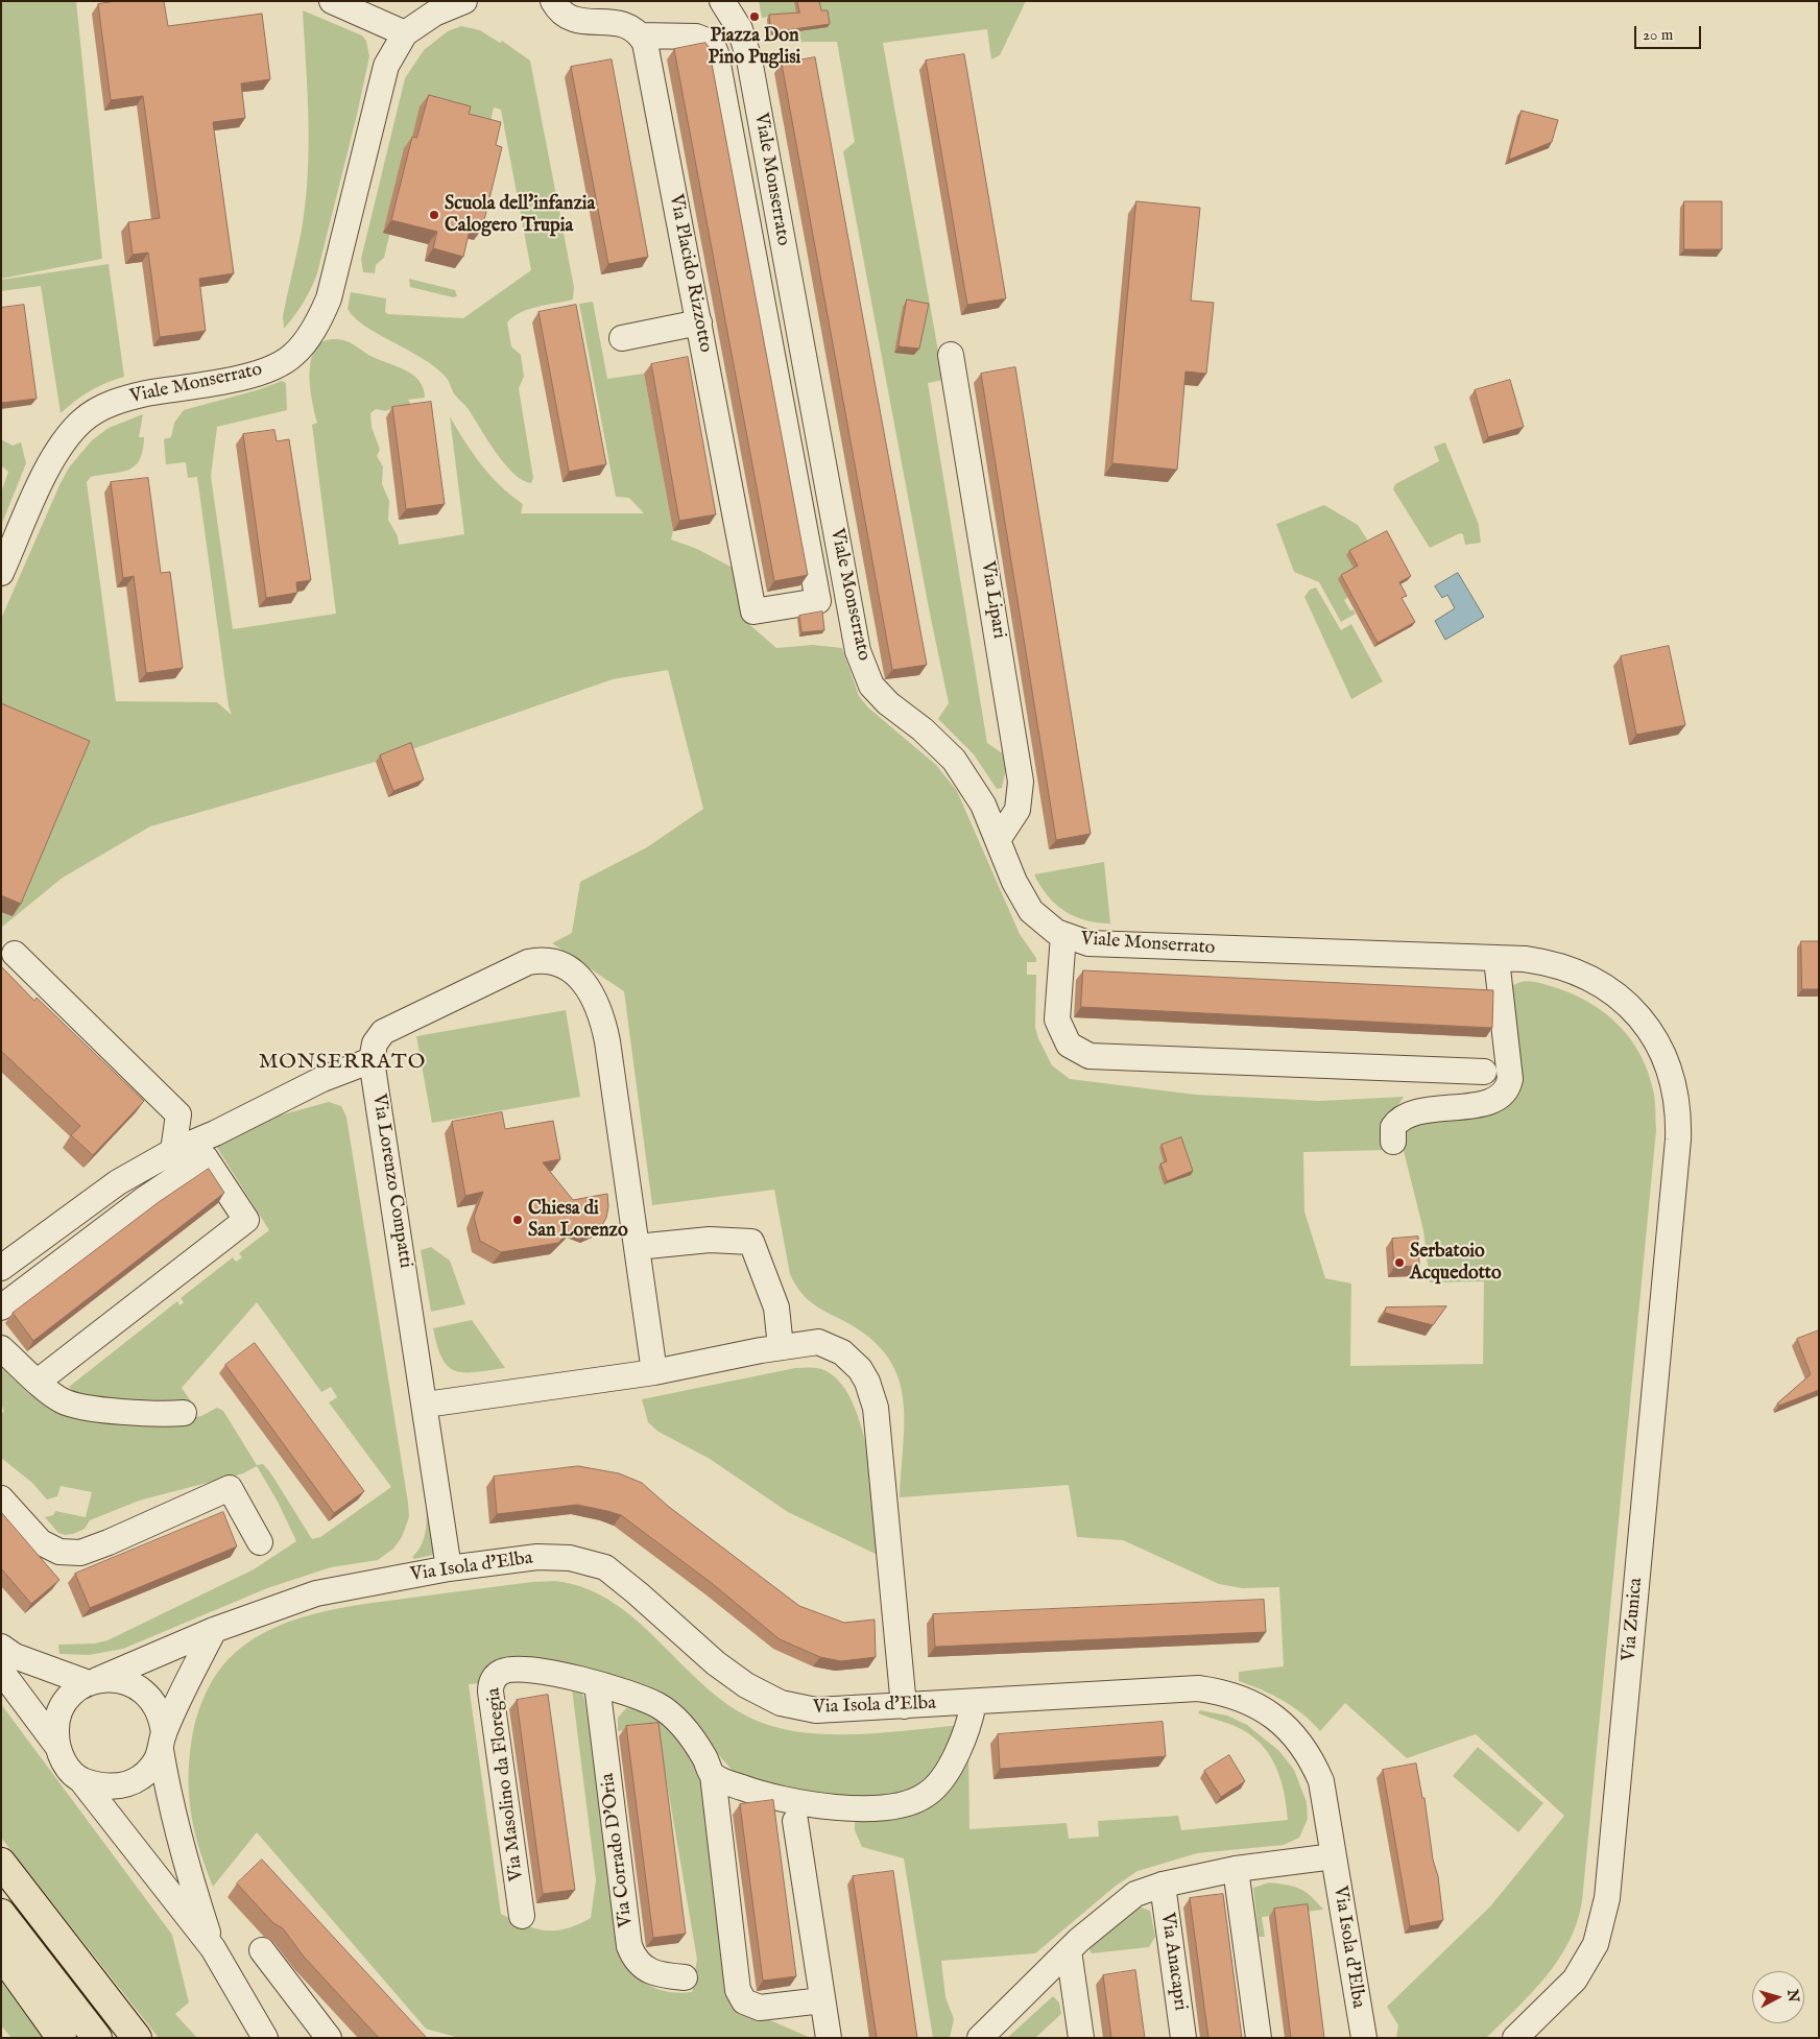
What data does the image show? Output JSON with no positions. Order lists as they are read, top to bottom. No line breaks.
{"streets":{"street":["Viale Monserrato","Via Placido Rizzotto","Via Lipari","Via Lorenzo Compatti","Via Isola d'Elba","Via Zunica","Via Masolino da Floregia","Via Corrado D'Oria","Via Anacapri"]},"crossings":[["Viale Monserrato","Via Lipari"],["Viale Monserrato","Via Zunica"],["Via Lorenzo Compatti","Via Isola d'Elba"],["Via Masolino da Floregia","Via Corrado D'Oria"]],"districts":["MONSERRATO"],"places":["Piazza Don Pino Puglisi","Scuola dell'infanzia Calogero Trupia","Chiesa di San Lorenzo","Serbatoio Acquedotto"],"scale_bar":"20 m","north":"right"}
